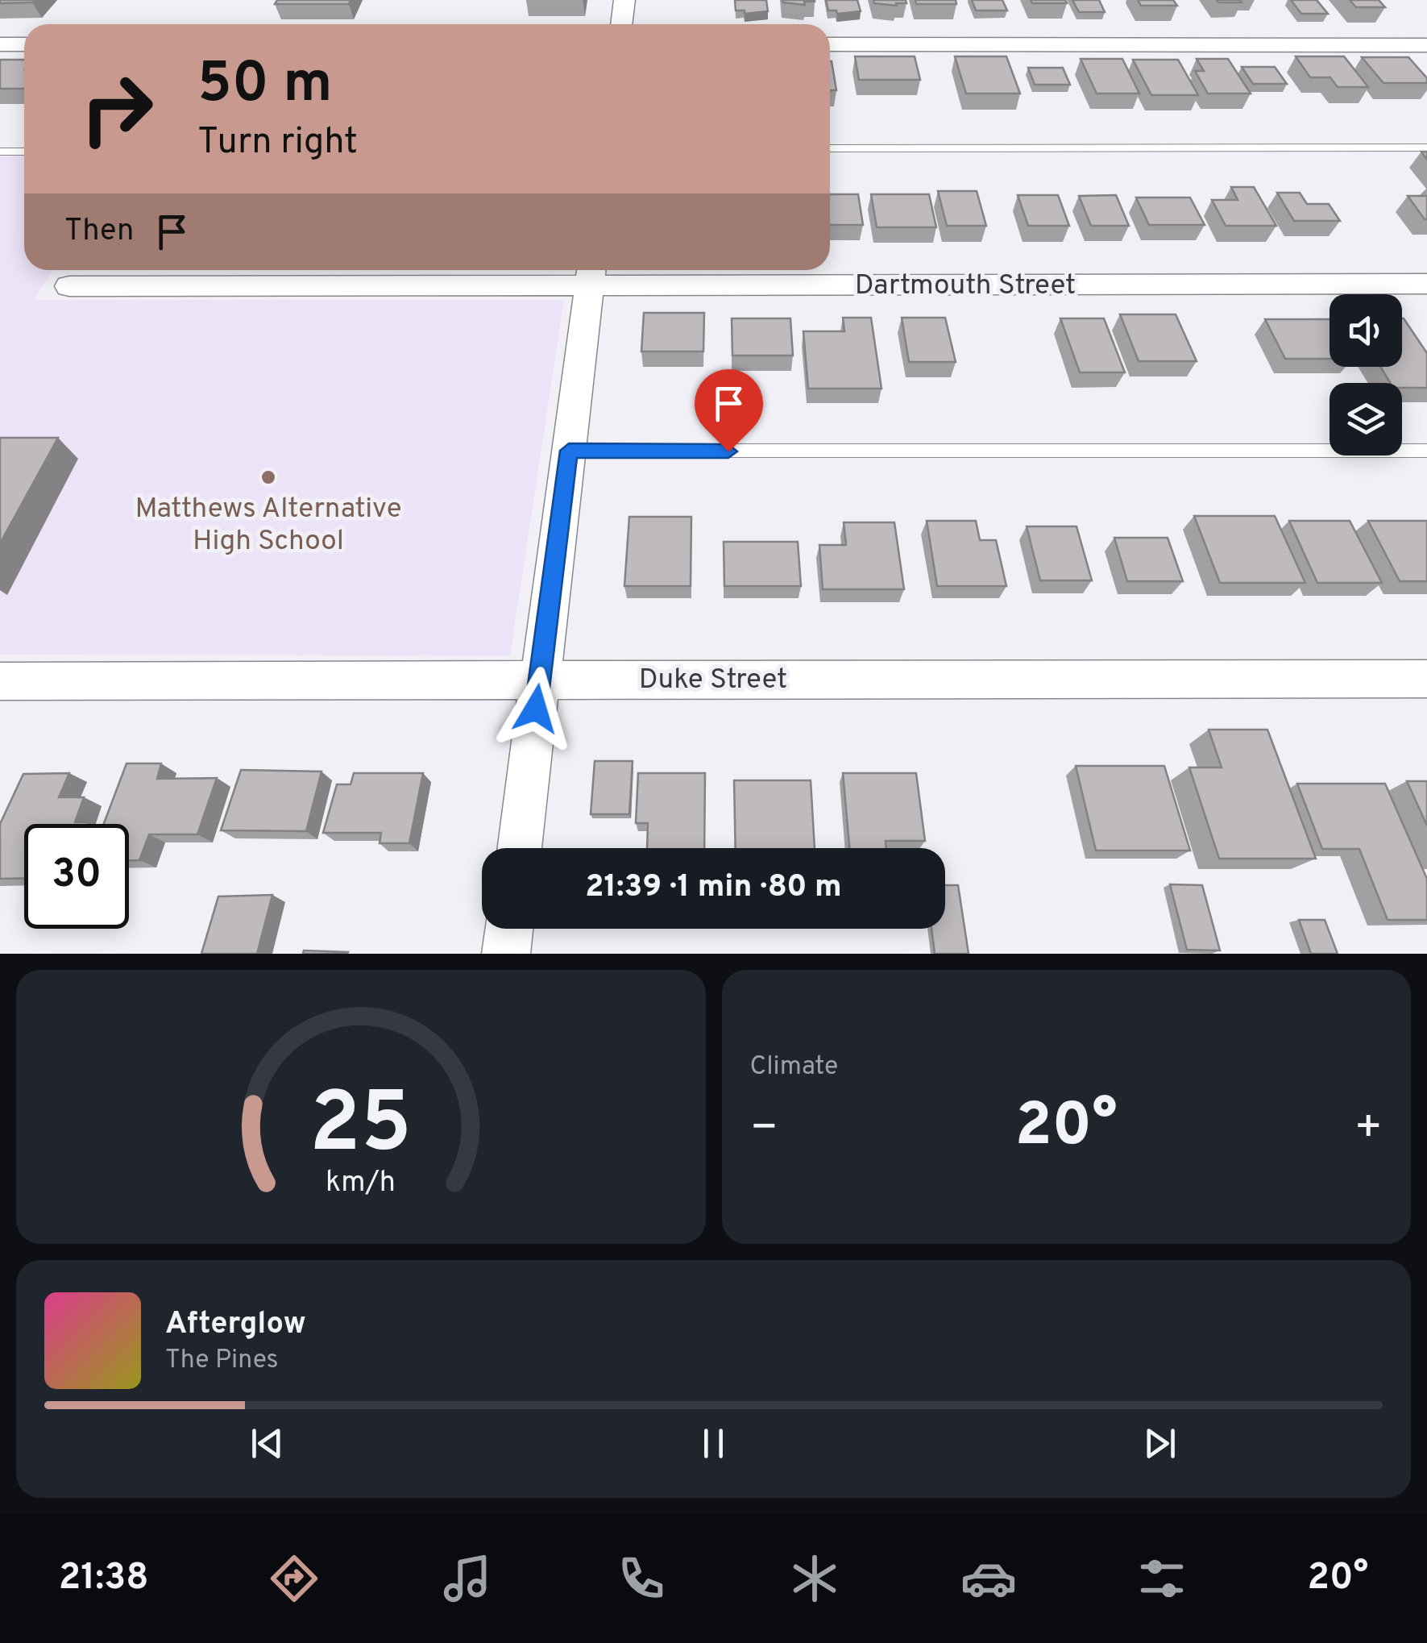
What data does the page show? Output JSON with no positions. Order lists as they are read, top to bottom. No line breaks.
{"streets":{"street":["Dartmouth Street","Duke Street"]},"places":["Matthews Alternative High School"],"page":{"turn":["50 m","Turn right"],"then":"Then","limit":"30","trip":"21:39 · 1 min · 80 m","tile":"Climate","heat":["−","20°","+"],"song":["Afterglow","The Pines"],"tabs":["21:38","20°"],"gauge":["25","km/h"]}}
